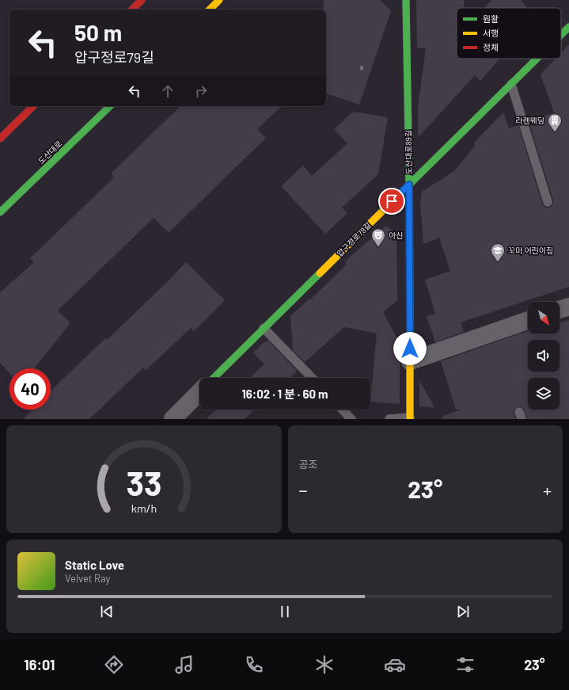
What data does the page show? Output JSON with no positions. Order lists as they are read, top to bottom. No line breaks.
{"streets":{"street":["도산대로","도산대로89길","압구정로79길"]},"crossings":[["도산대로89길","압구정로79길"]],"places":{"building":["라렌웨딩"],"theatre":["아신"],"school or university":["꼬마 어린이집"]},"house_numbers":["8"],"legend":["원활","서행","정체"],"north":"bottom right","page":{"turn":["50 m","압구정로79길"],"limit":"40","trip":"16:02 · 1 분 · 60 m","tile":"공조","heat":["−","23°","+"],"song":["Static Love","Velvet Ray"],"tabs":["16:01","23°"],"gauge":["33","km/h"]}}
